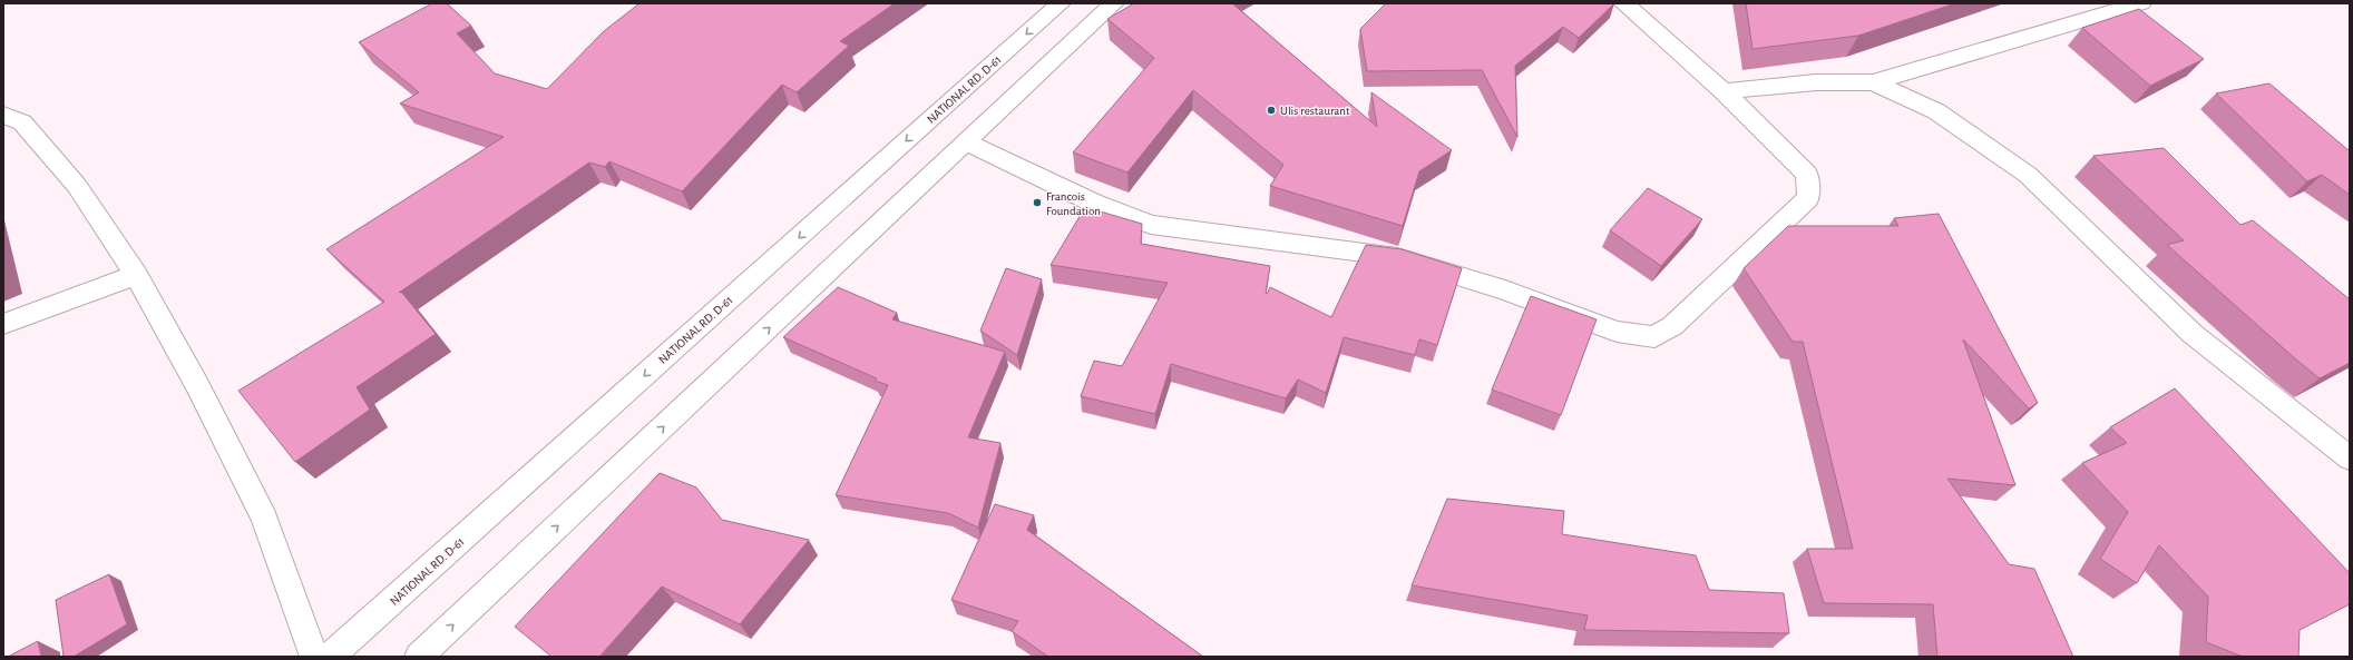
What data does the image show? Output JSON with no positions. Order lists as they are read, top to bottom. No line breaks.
{"streets":{"main road":["NATIONAL RD. D-61"]},"places":["Ulis restaurant","Francois Foundation"]}
